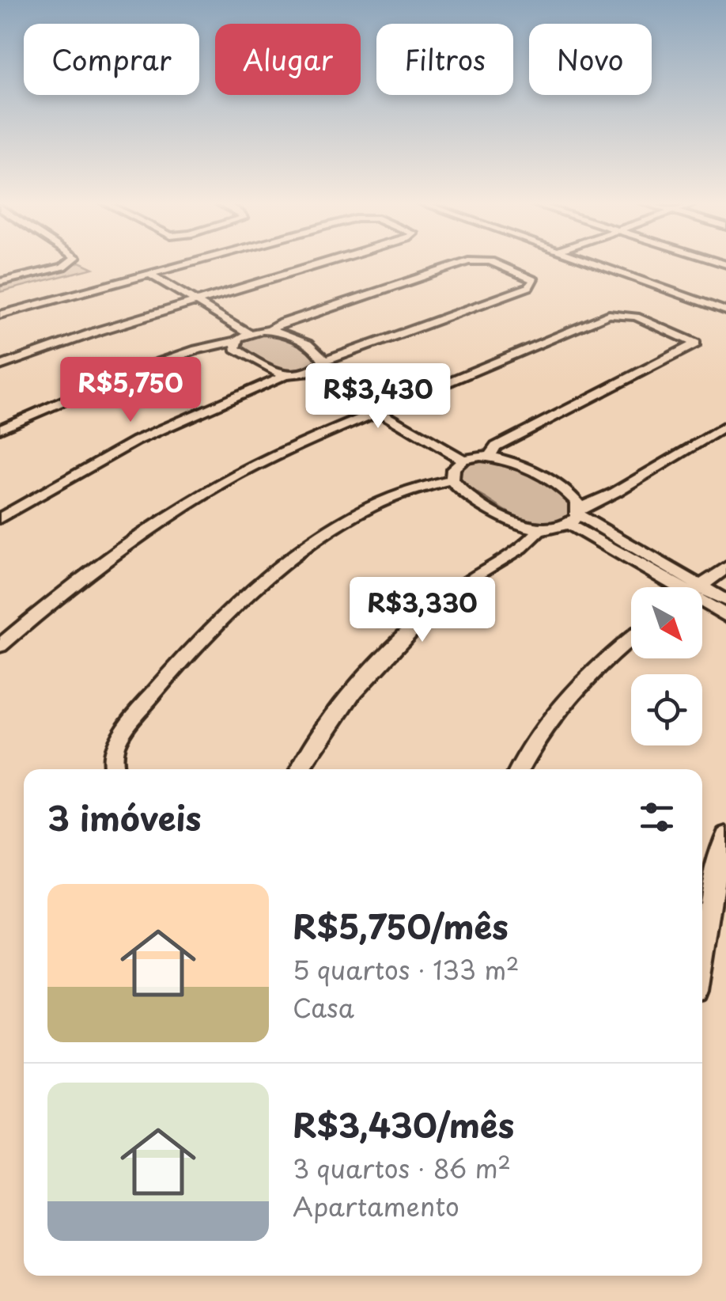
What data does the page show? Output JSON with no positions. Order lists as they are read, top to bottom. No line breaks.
{"north":"bottom right","page":{"chip":["Comprar","Alugar","Filtros","Novo"],"price":["R$5,750","R$3,430","R$3,330"],"heading":"3 imóveis","list":[{"name":"R$5,750/mês","note":"5 quartos · 133 m² · Casa"},{"name":"R$3,430/mês","note":"3 quartos · 86 m² · Apartamento"}]}}
